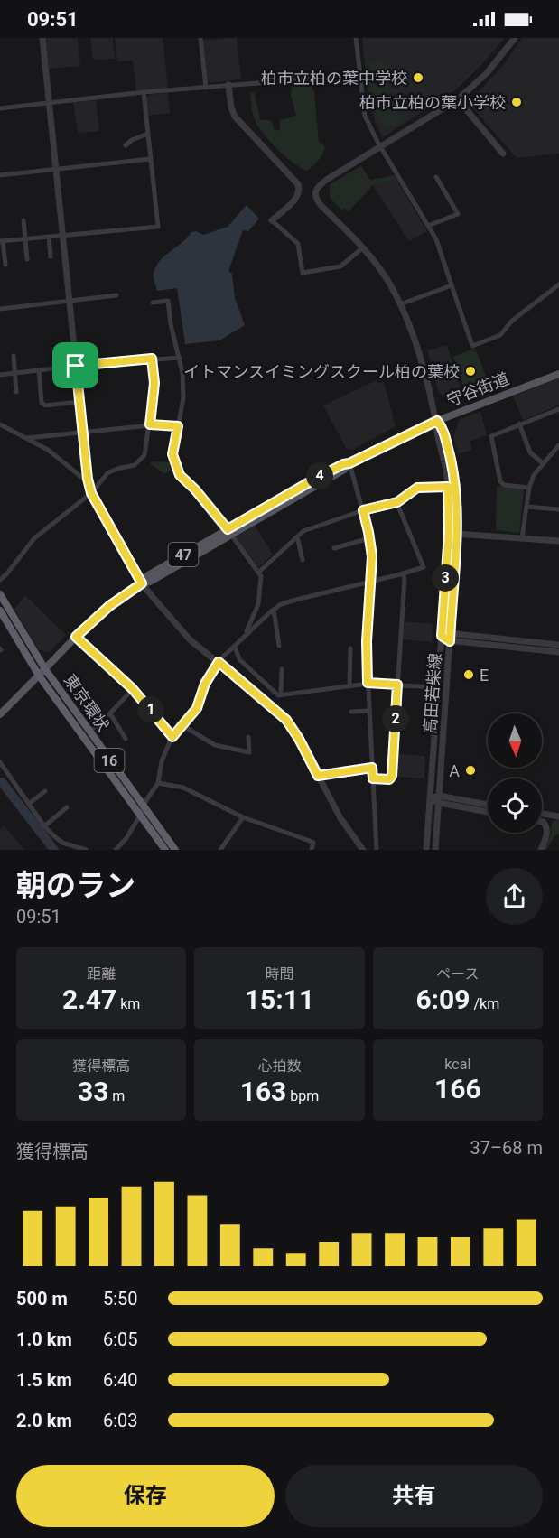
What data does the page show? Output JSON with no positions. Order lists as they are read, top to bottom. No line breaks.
{"streets":{"highway":["東京環状","16"],"main road":["守谷街道","47"],"street":["高田若柴線"]},"crossings":[["守谷街道","高田若柴線"],["守谷街道","東京環状"]],"places":["柏市立柏の葉中学校","柏市立柏の葉小学校","イトマンスイミングスクール柏の葉校","E","A"],"north":"bottom","page":{"status":"09:51","pins":["4","3","1","2"],"heading":["朝のラン","09:51"],"stats":[["距離","2.47 km"],["時間","15:11"],["ペース","6:09 /km"],["獲得標高","33 m"],["心拍数","163 bpm"],["kcal","166"]],"chart":["獲得標高","37–68 m"],"list":[{"name":"500 m","note":"5:50"},{"name":"1.0 km","note":"6:05"},{"name":"1.5 km","note":"6:40"},{"name":"2.0 km","note":"6:03"}],"buttons":["保存","共有"]}}
